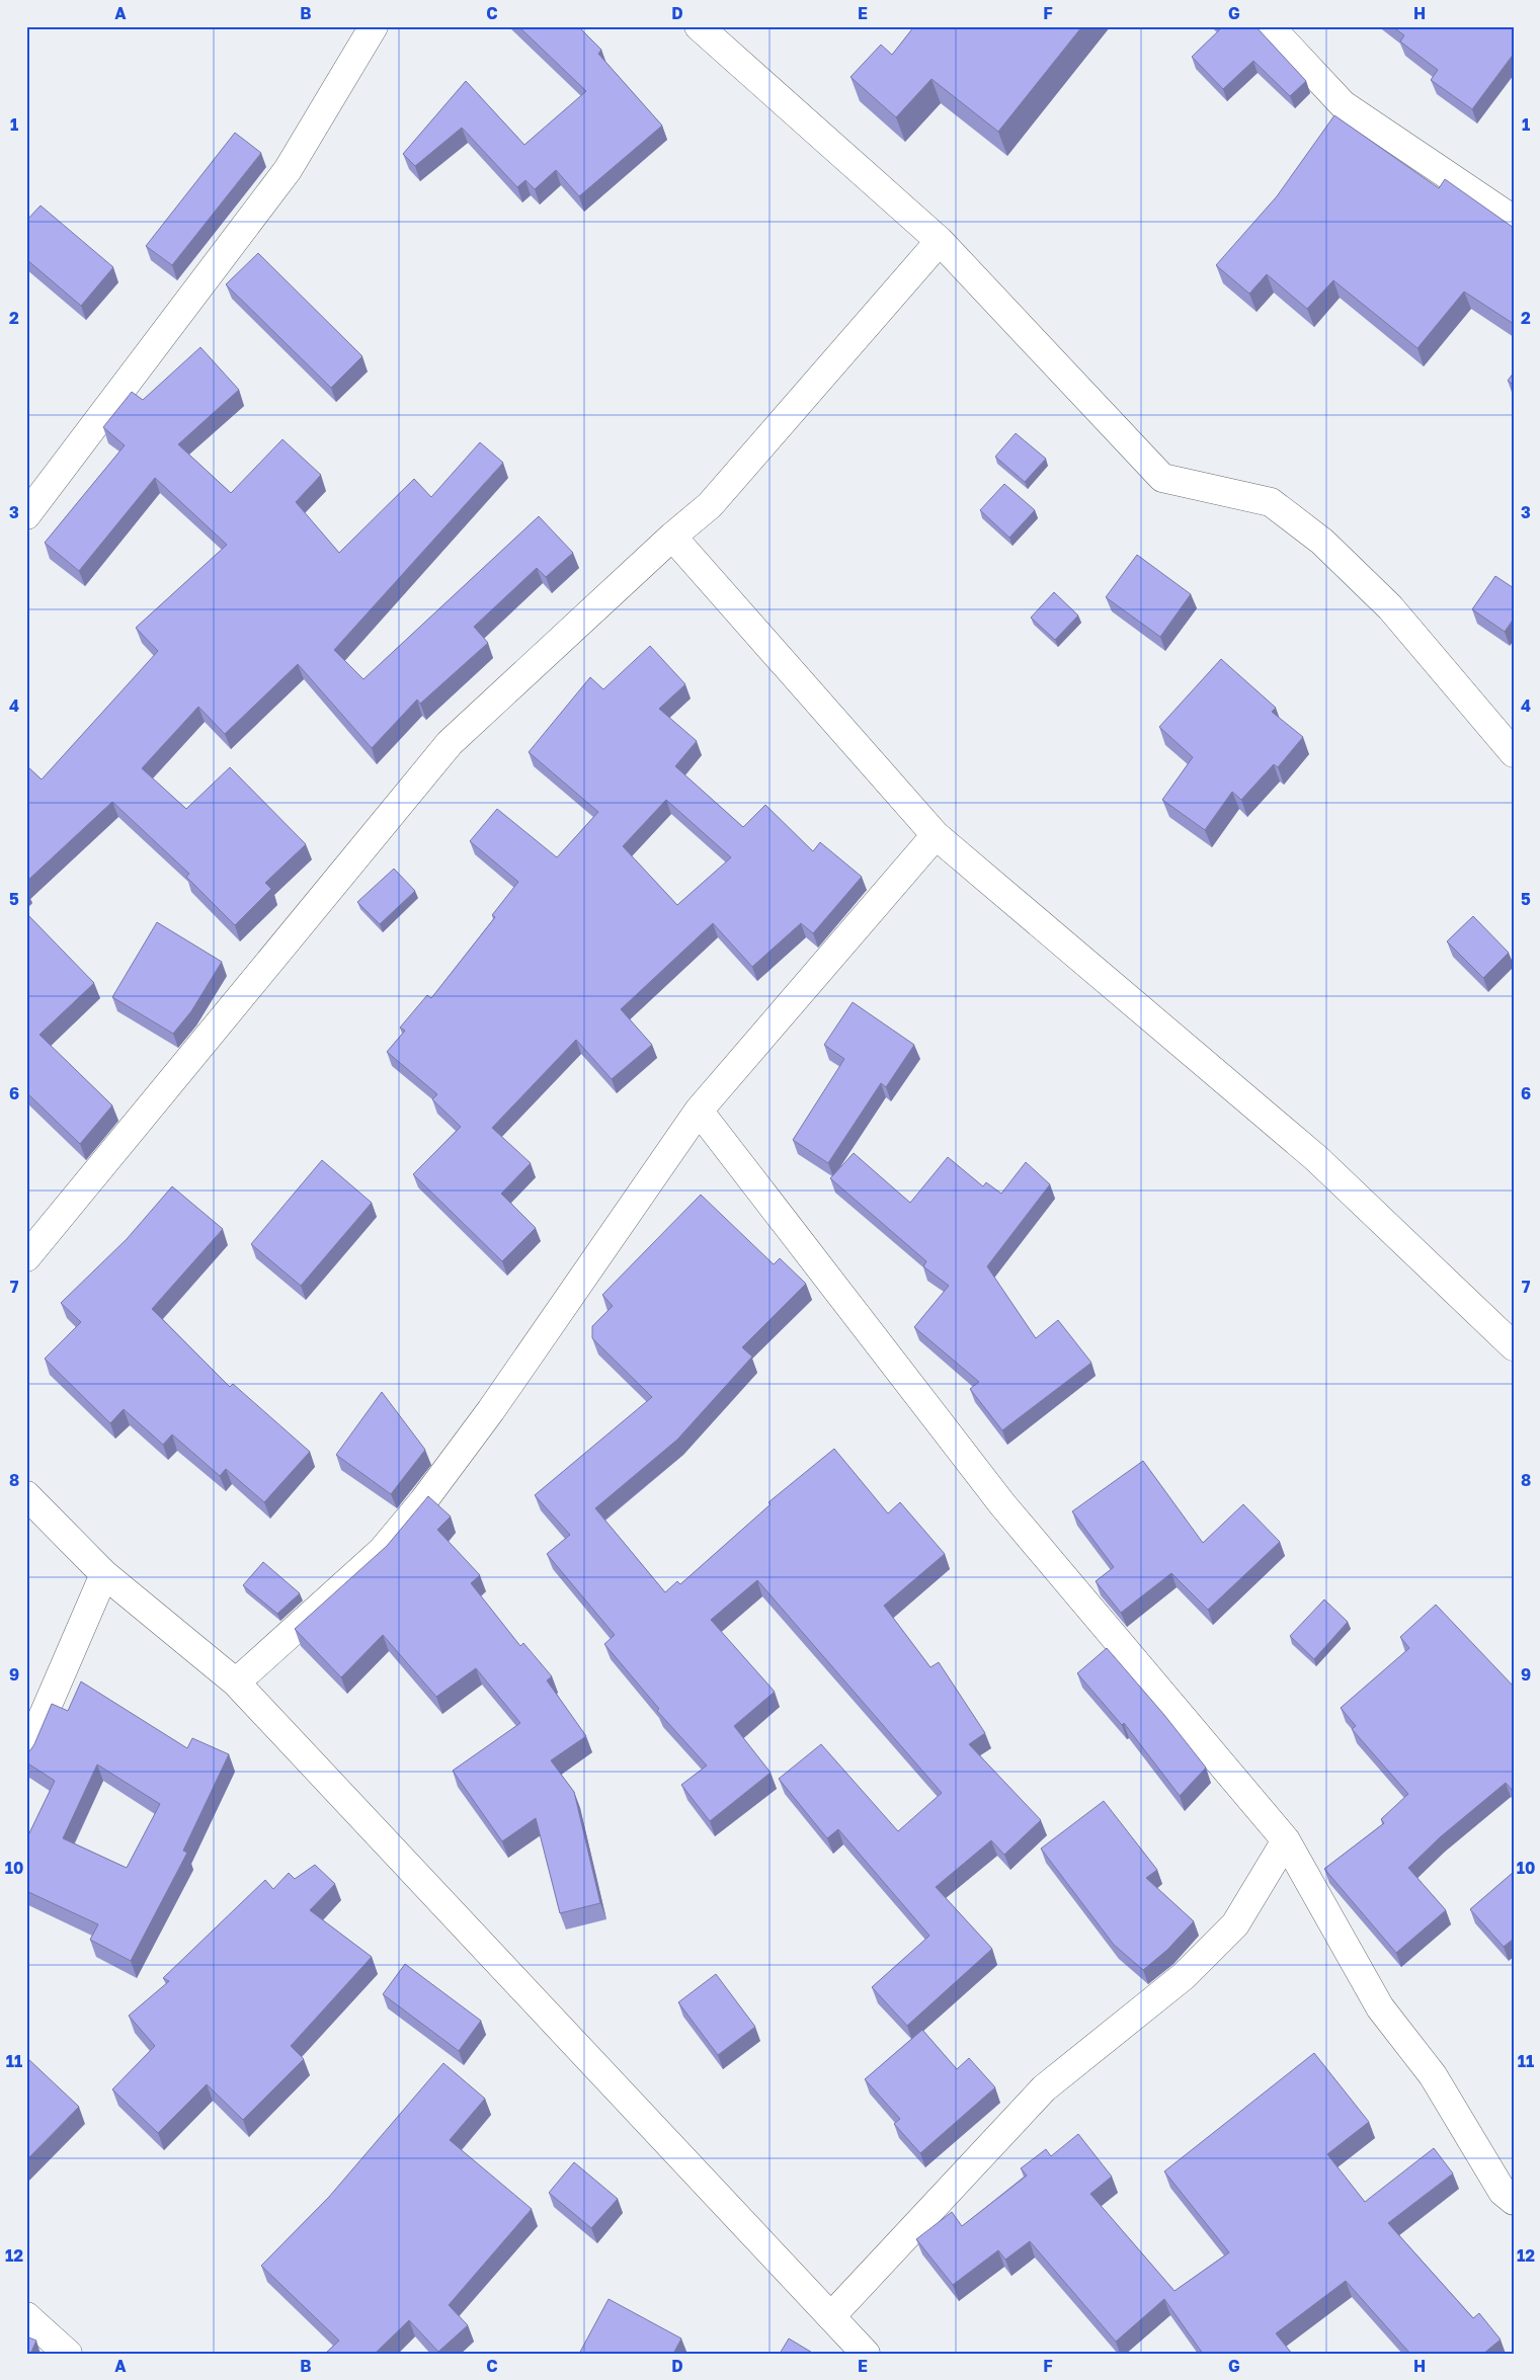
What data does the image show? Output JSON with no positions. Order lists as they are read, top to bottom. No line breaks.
{"grid":{"columns":["A","B","C","D","E","F","G","H"],"rows":["1","2","3","4","5","6","7","8","9","10","11","12"]}}
